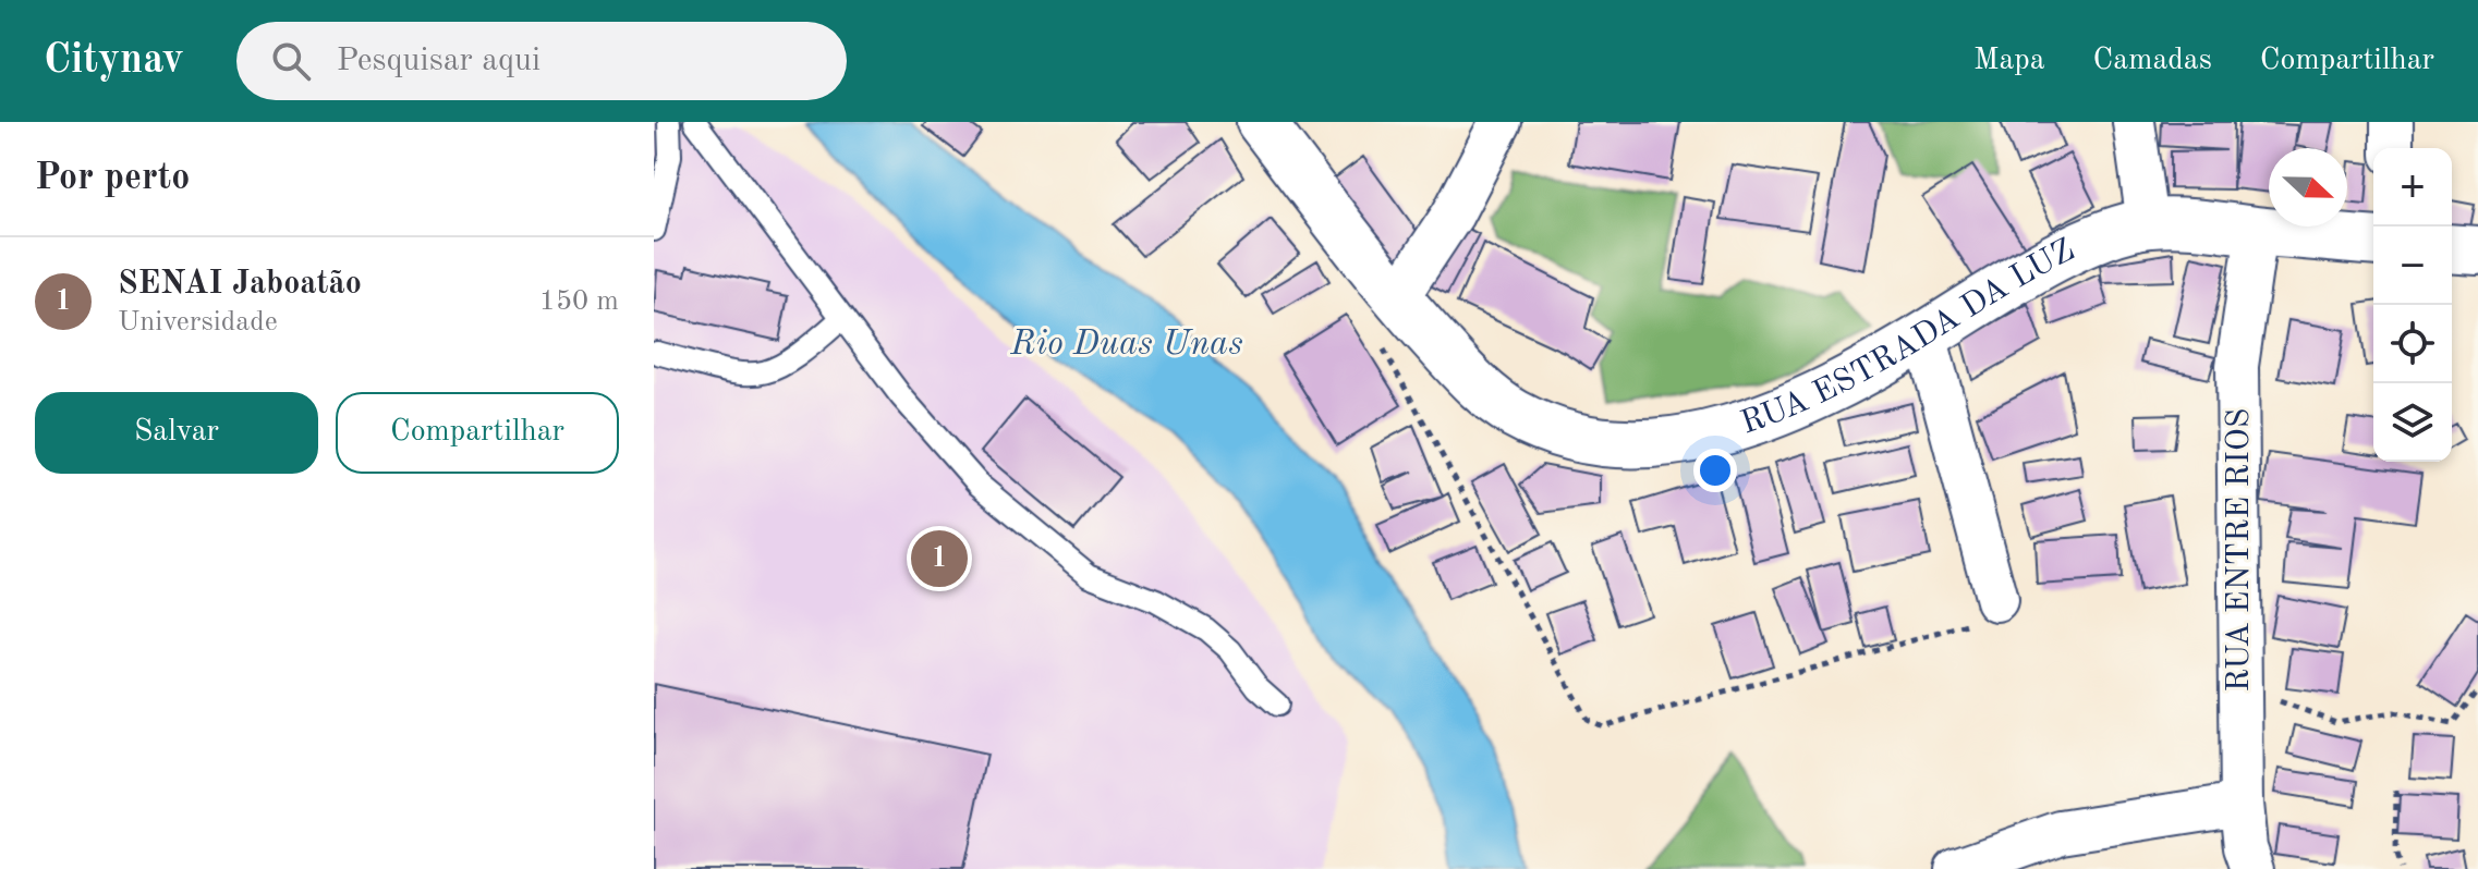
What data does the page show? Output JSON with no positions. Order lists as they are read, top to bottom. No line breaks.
{"streets":{"main road":["RUA ESTRADA DA LUZ"],"street":["RUA ENTRE RIOS"]},"crossings":[["RUA ESTRADA DA LUZ","RUA ENTRE RIOS"]],"water":["Rio Duas Unas"],"north":"right","page":{"header":"Citynav","search":"Pesquisar aqui","nav":["Mapa","Camadas","Compartilhar"],"heading":"Por perto","map_buttons":["+","−"],"list":[{"mark":"1","name":"SENAI Jaboatão","note":"Universidade","value":"150 m"}],"buttons":["Salvar","Compartilhar"],"pins":"1"}}
